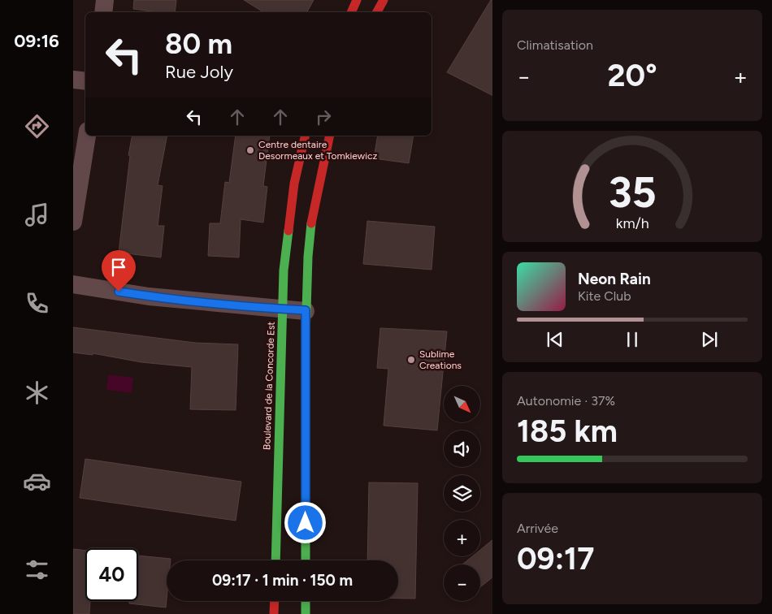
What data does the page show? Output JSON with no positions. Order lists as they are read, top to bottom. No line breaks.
{"streets":{"street":["Boulevard de la Concorde Est"]},"places":["Centre dentaire Desormeaux et Tomkiewicz","Sublime Creations"],"north":"bottom right","page":{"tabs":"09:16","tile":["Climatisation",["Autonomie · 37%","185 km"],["Arrivée","09:17"]],"turn":["80 m","Rue Joly"],"heat":["−","20°","+"],"song":["Neon Rain","Kite Club"],"map_buttons":["+","−"],"limit":"40","trip":"09:17 · 1 min · 150 m","gauge":["35","km/h"]}}
